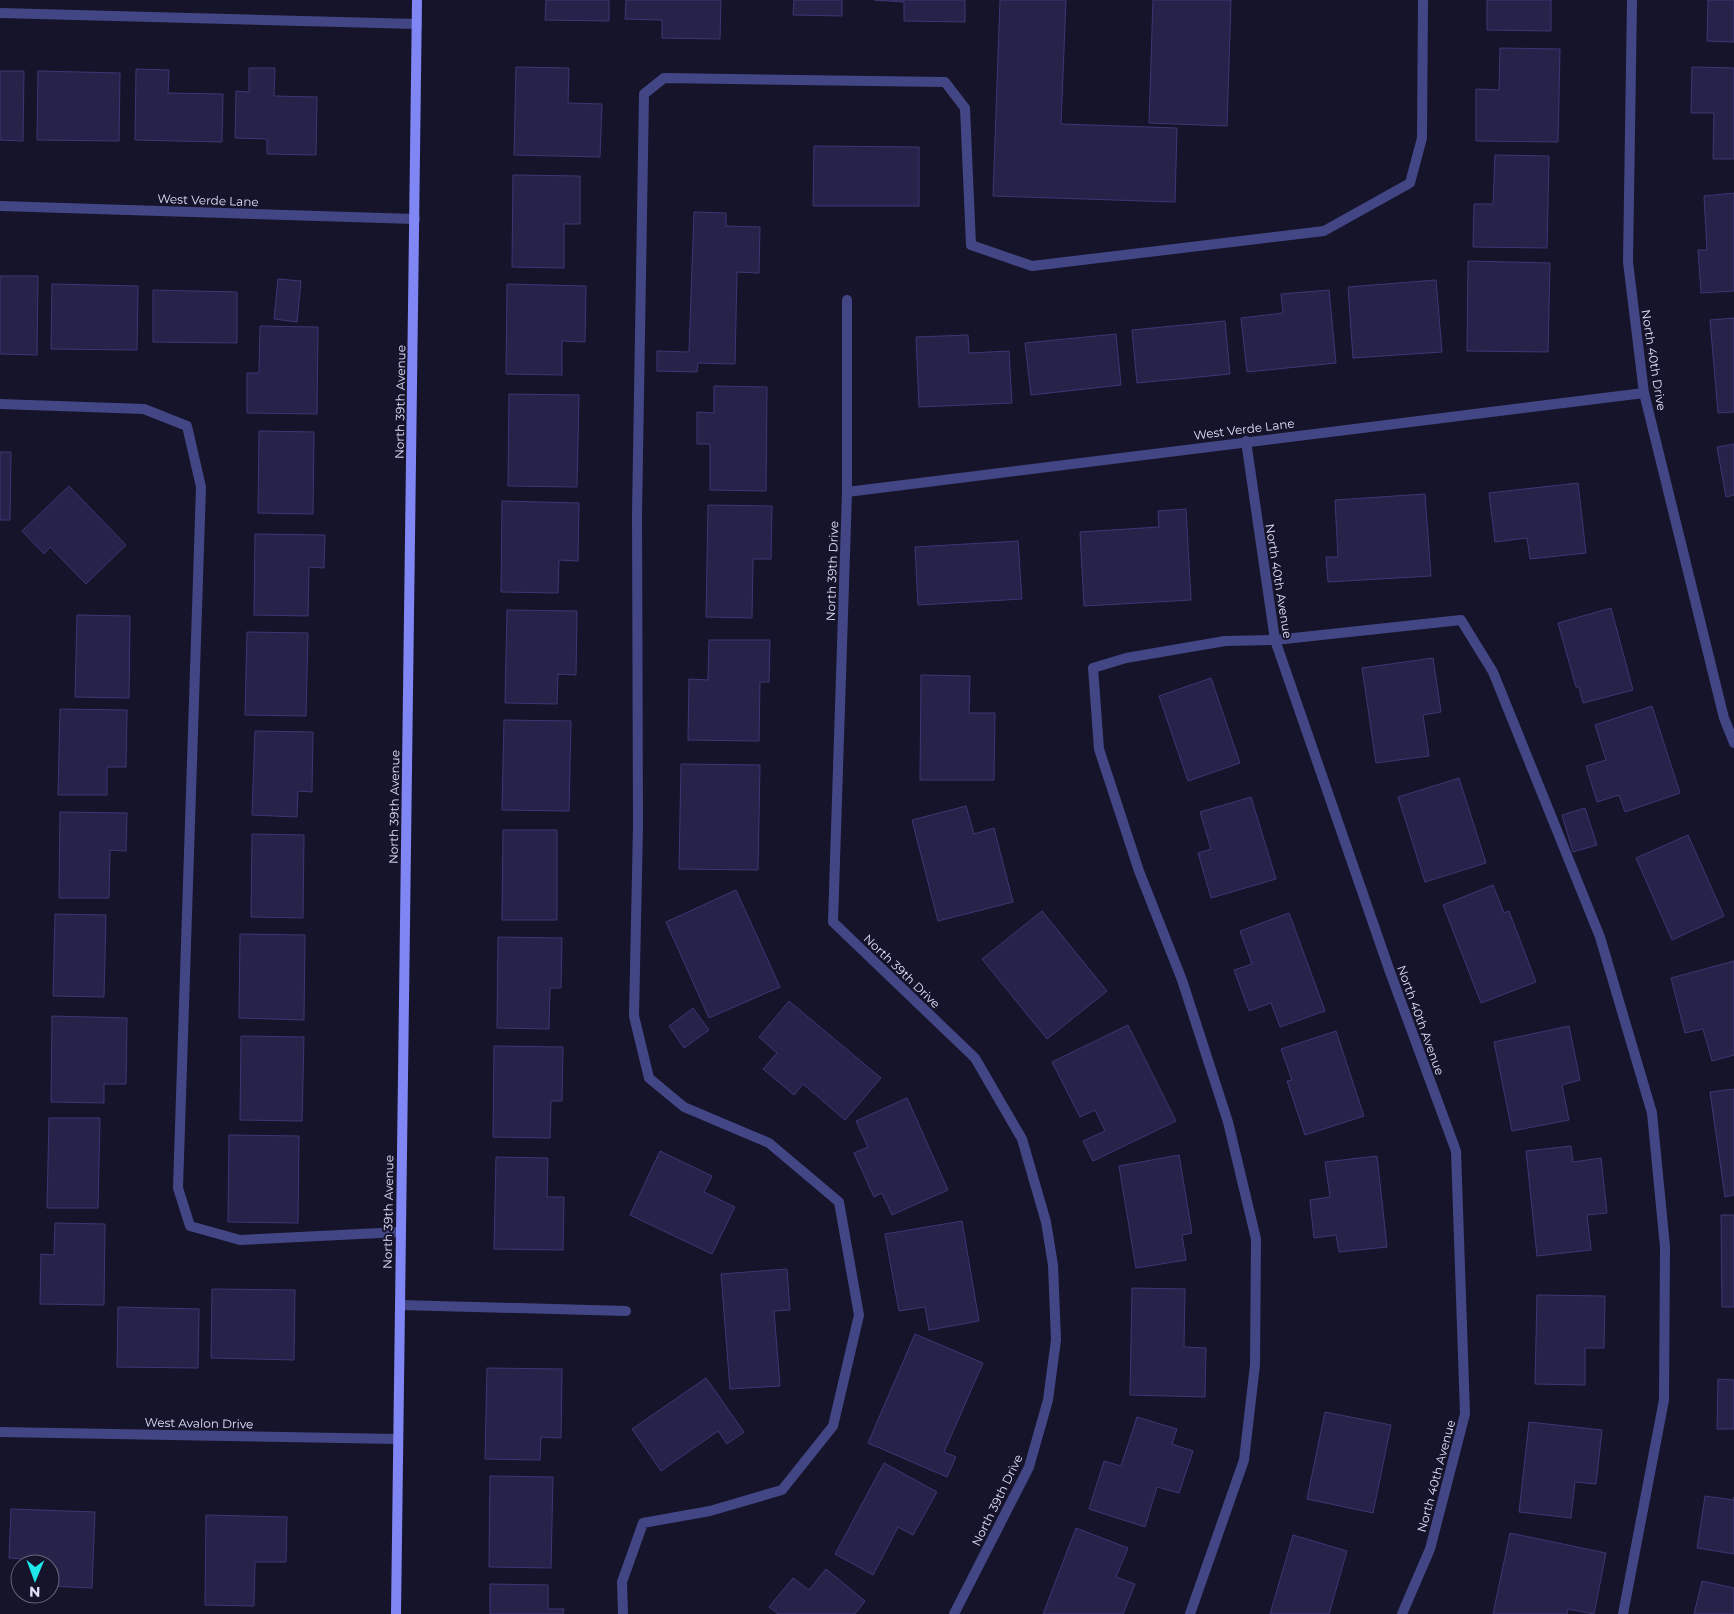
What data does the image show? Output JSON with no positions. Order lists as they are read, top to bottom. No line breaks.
{"streets":{"street":["West Verde Lane","North 40th Drive","North 39th Avenue","North 39th Drive","North 40th Avenue","West Avalon Drive"]},"crossings":[["West Verde Lane","North 40th Drive"],["West Verde Lane","North 39th Avenue"],["West Verde Lane","North 39th Drive"],["West Verde Lane","North 40th Avenue"],["North 39th Avenue","West Avalon Drive"]],"north":"bottom"}
